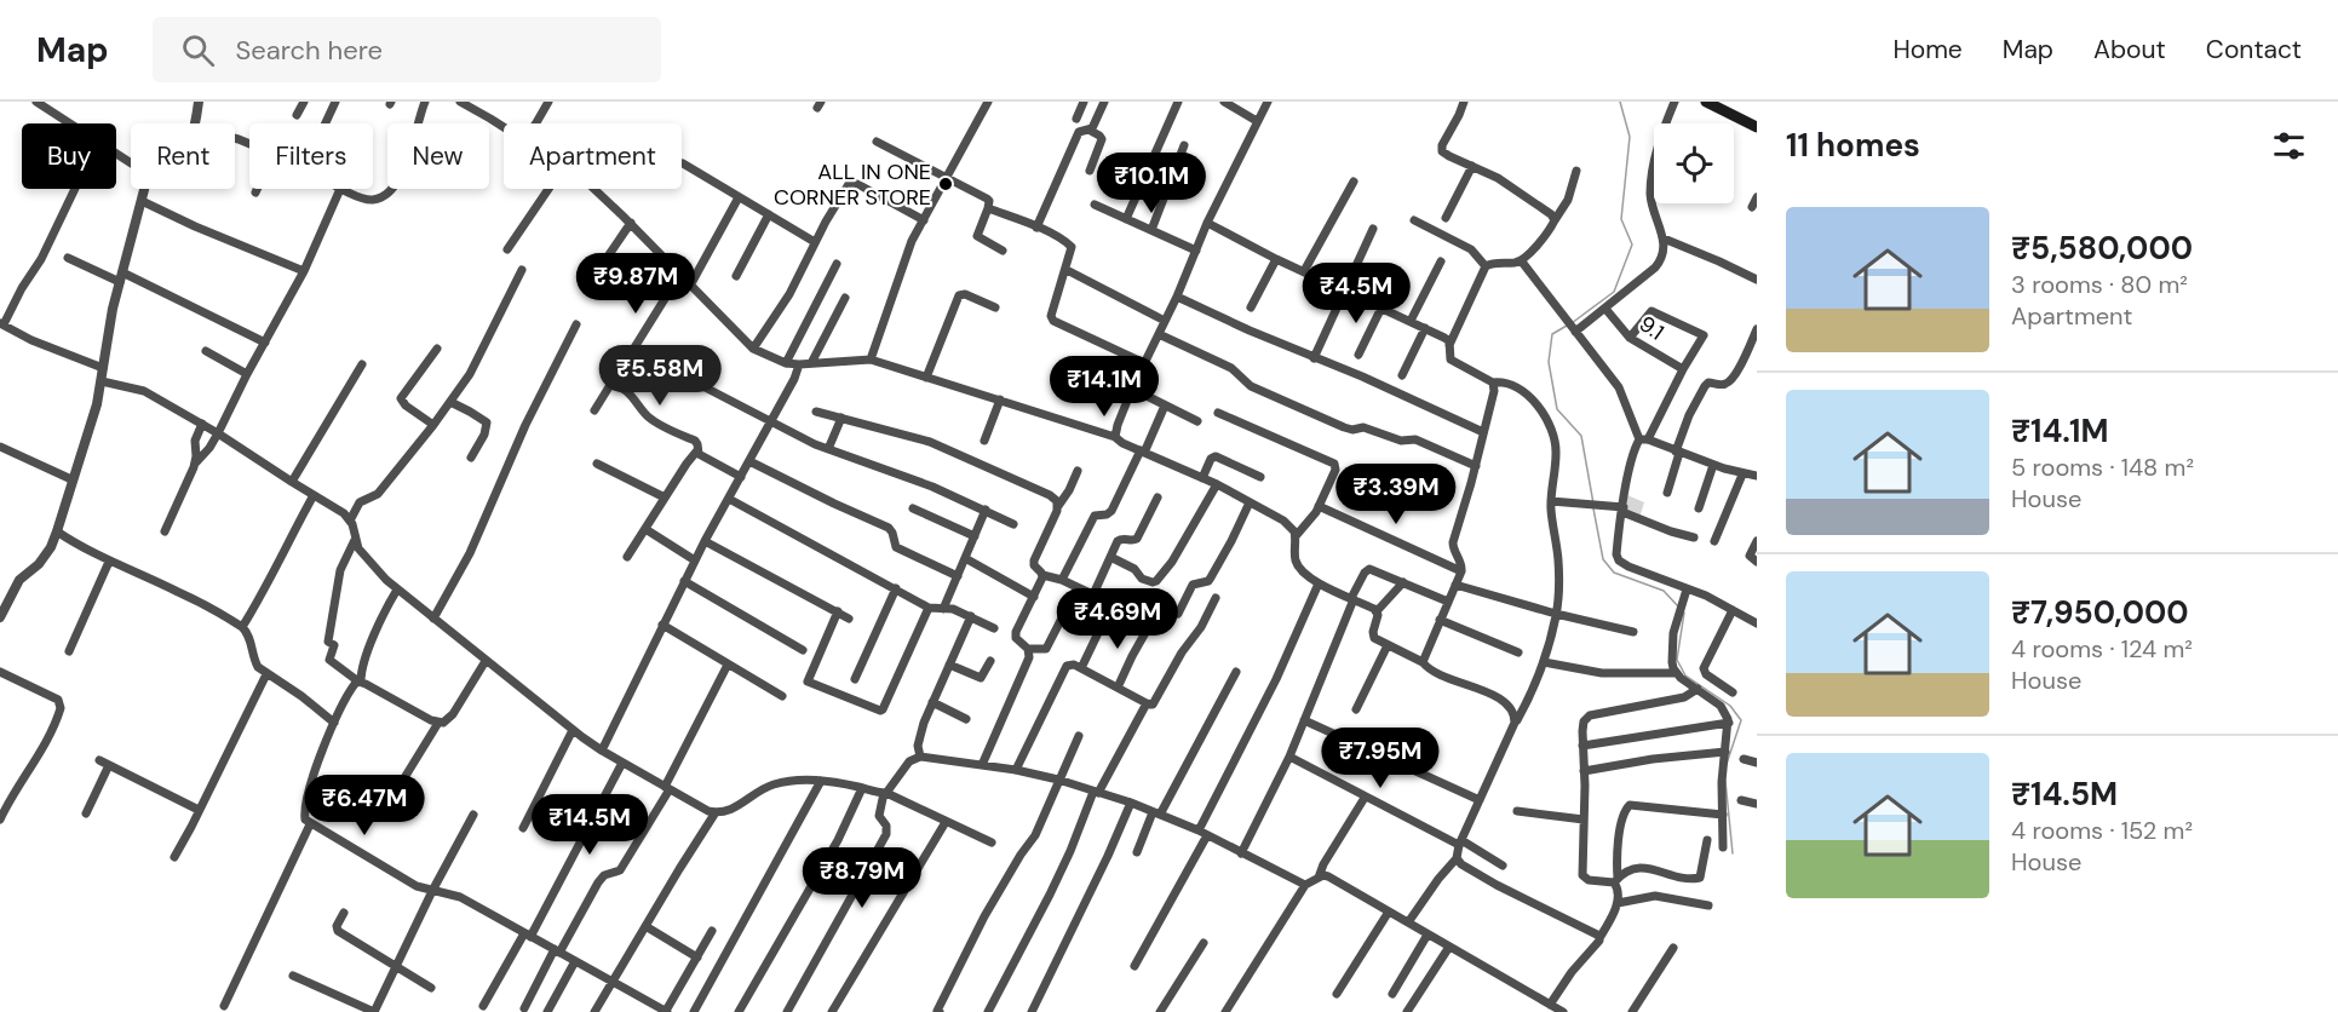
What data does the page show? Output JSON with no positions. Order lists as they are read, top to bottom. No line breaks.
{"streets":{"street":["9.1"]},"places":["ALL IN ONE CORNER STORE"],"page":{"header":"Map","search":"Search here","nav":["Home","Map","About","Contact"],"heading":"11 homes","chip":["Buy","Rent","Filters","New","Apartment"],"price":["₹10.1M","₹9.87M","₹4.5M","₹5.58M","₹14.1M","₹3.39M","₹4.69M","₹7.95M","₹6.47M","₹14.5M","₹8.79M"],"list":[{"name":"₹5,580,000","note":"3 rooms · 80 m² · Apartment"},{"name":"₹14.1M","note":"5 rooms · 148 m² · House"},{"name":"₹7,950,000","note":"4 rooms · 124 m² · House"},{"name":"₹14.5M","note":"4 rooms · 152 m² · House"}]}}
